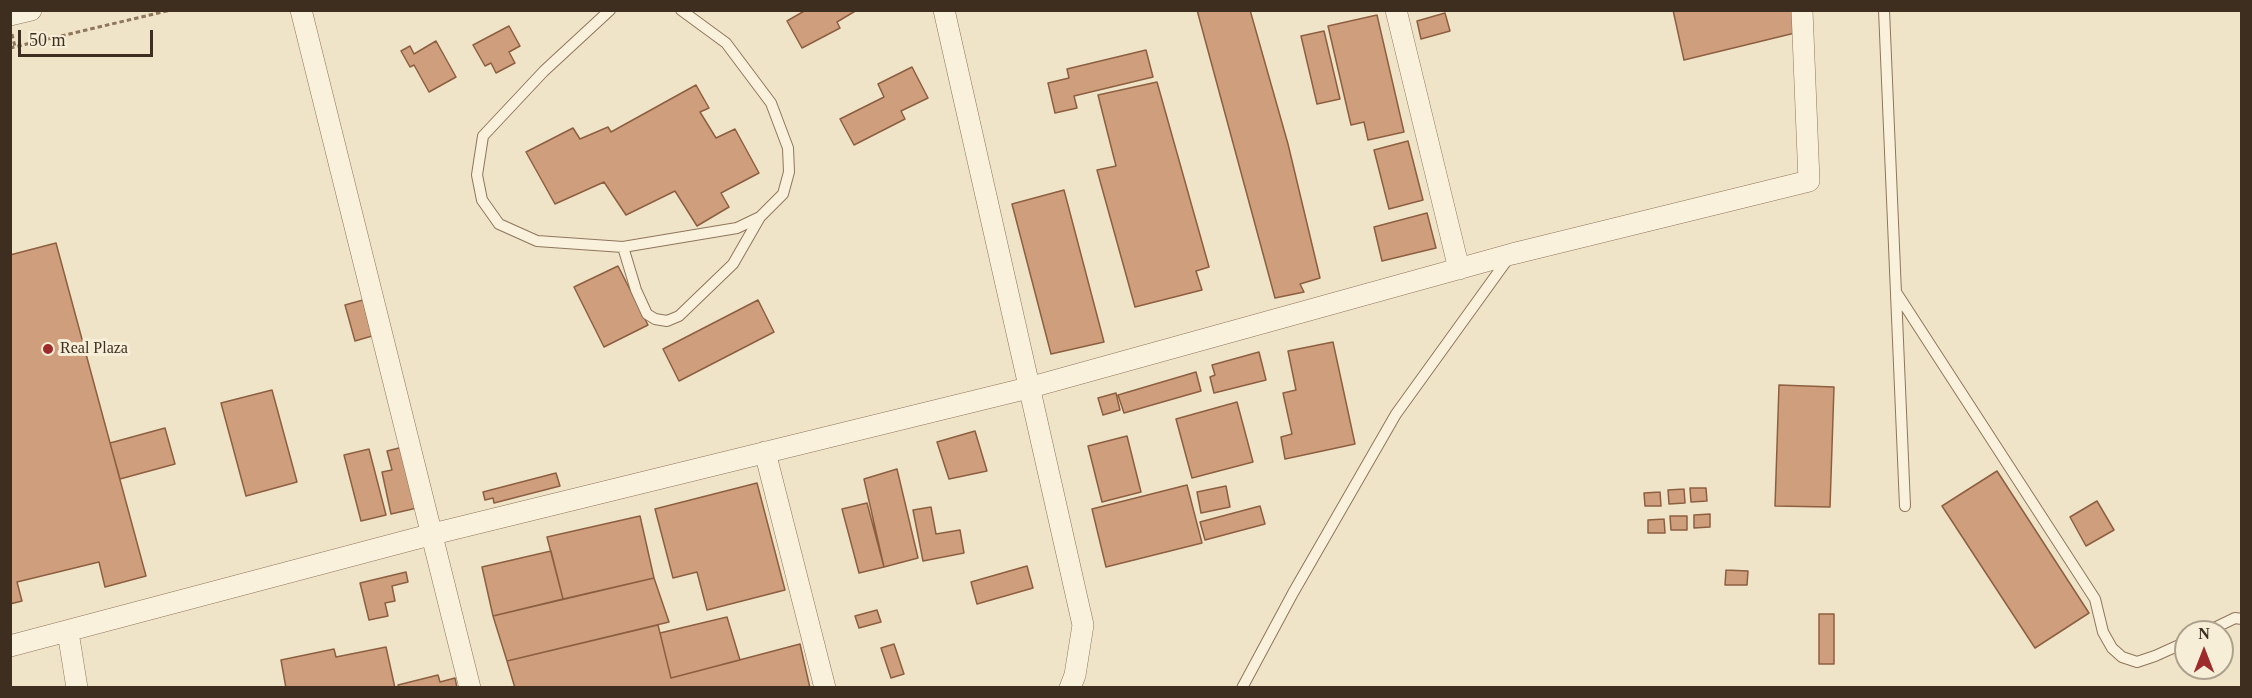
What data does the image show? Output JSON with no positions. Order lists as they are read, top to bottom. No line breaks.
{"places":["Real Plaza"],"scale_bar":"50 m","north":"top"}
